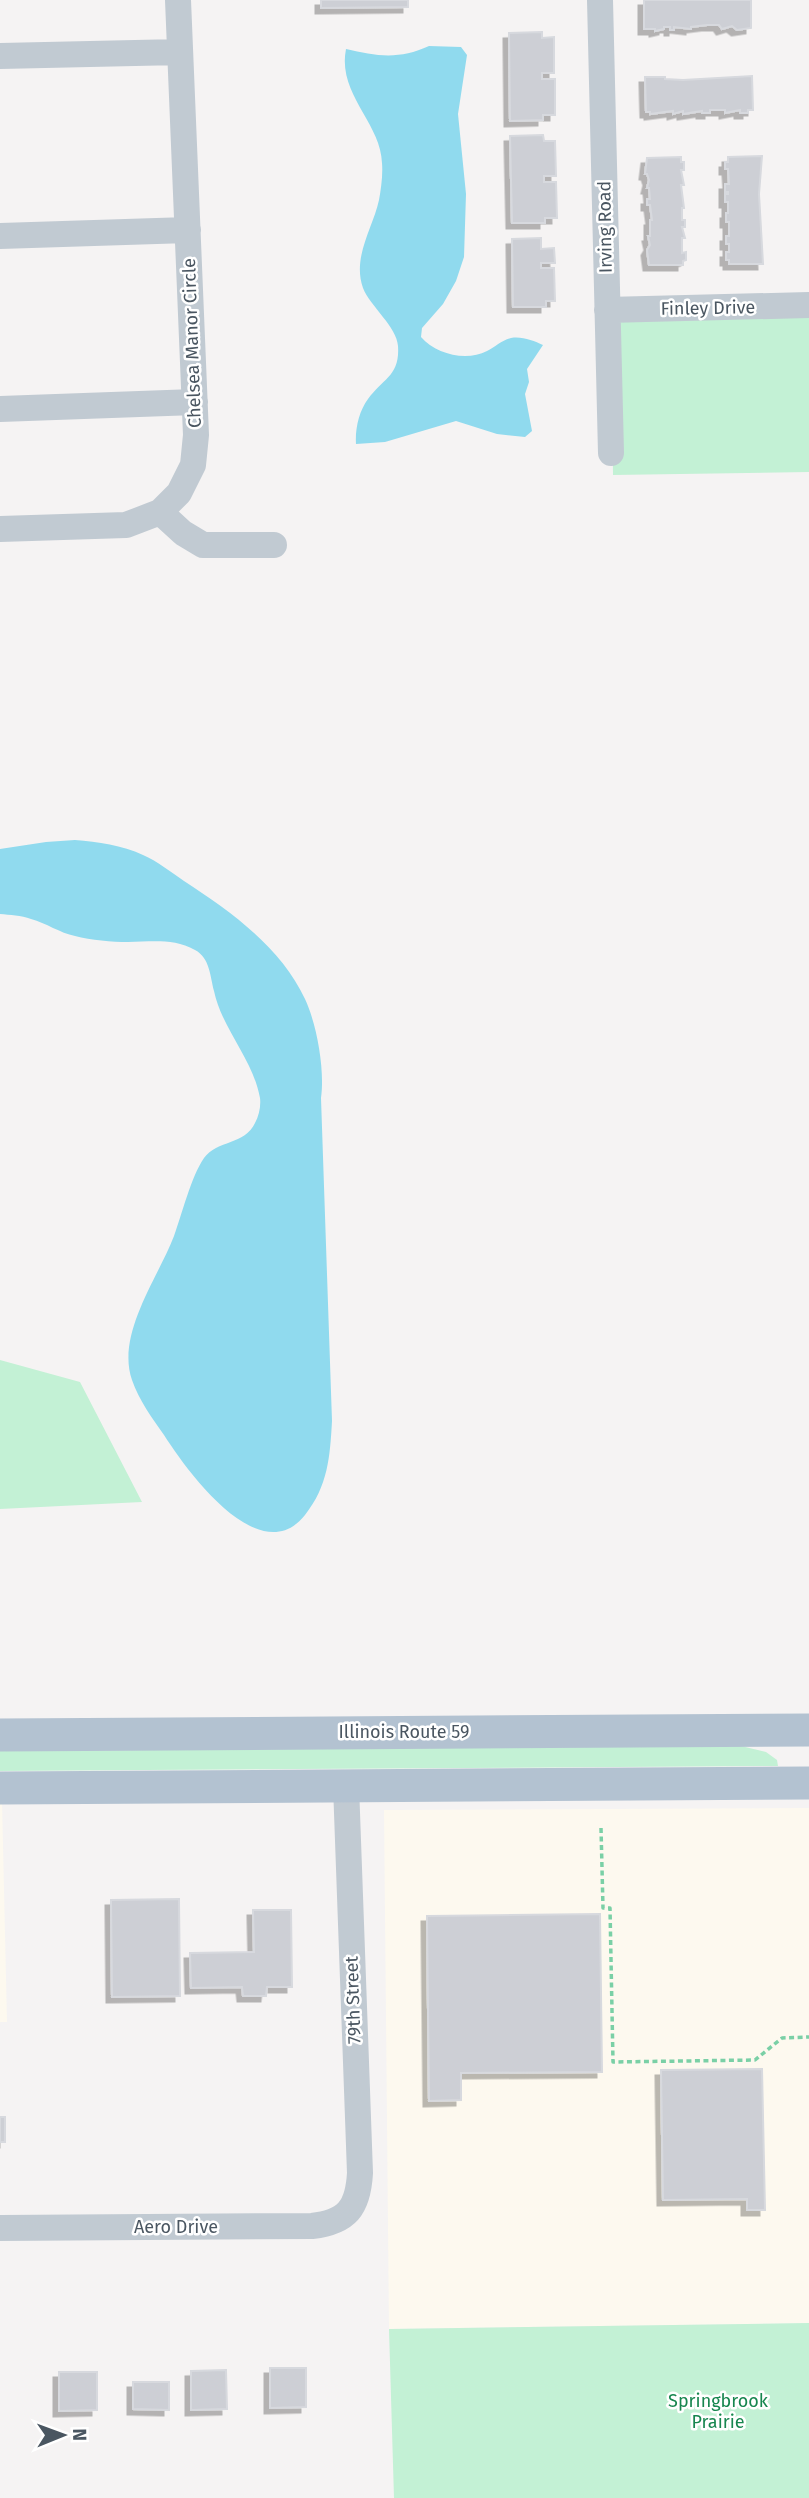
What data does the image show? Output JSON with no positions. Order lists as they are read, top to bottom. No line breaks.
{"streets":{"main road":["Illinois Route 59"],"street":["Irving Road","Finley Drive","Chelsea Manor Circle","79th Street","Aero Drive"]},"crossings":[["Irving Road","Finley Drive"],["79th Street","Aero Drive"]],"parks":["Springbrook Prairie"],"north":"right"}
